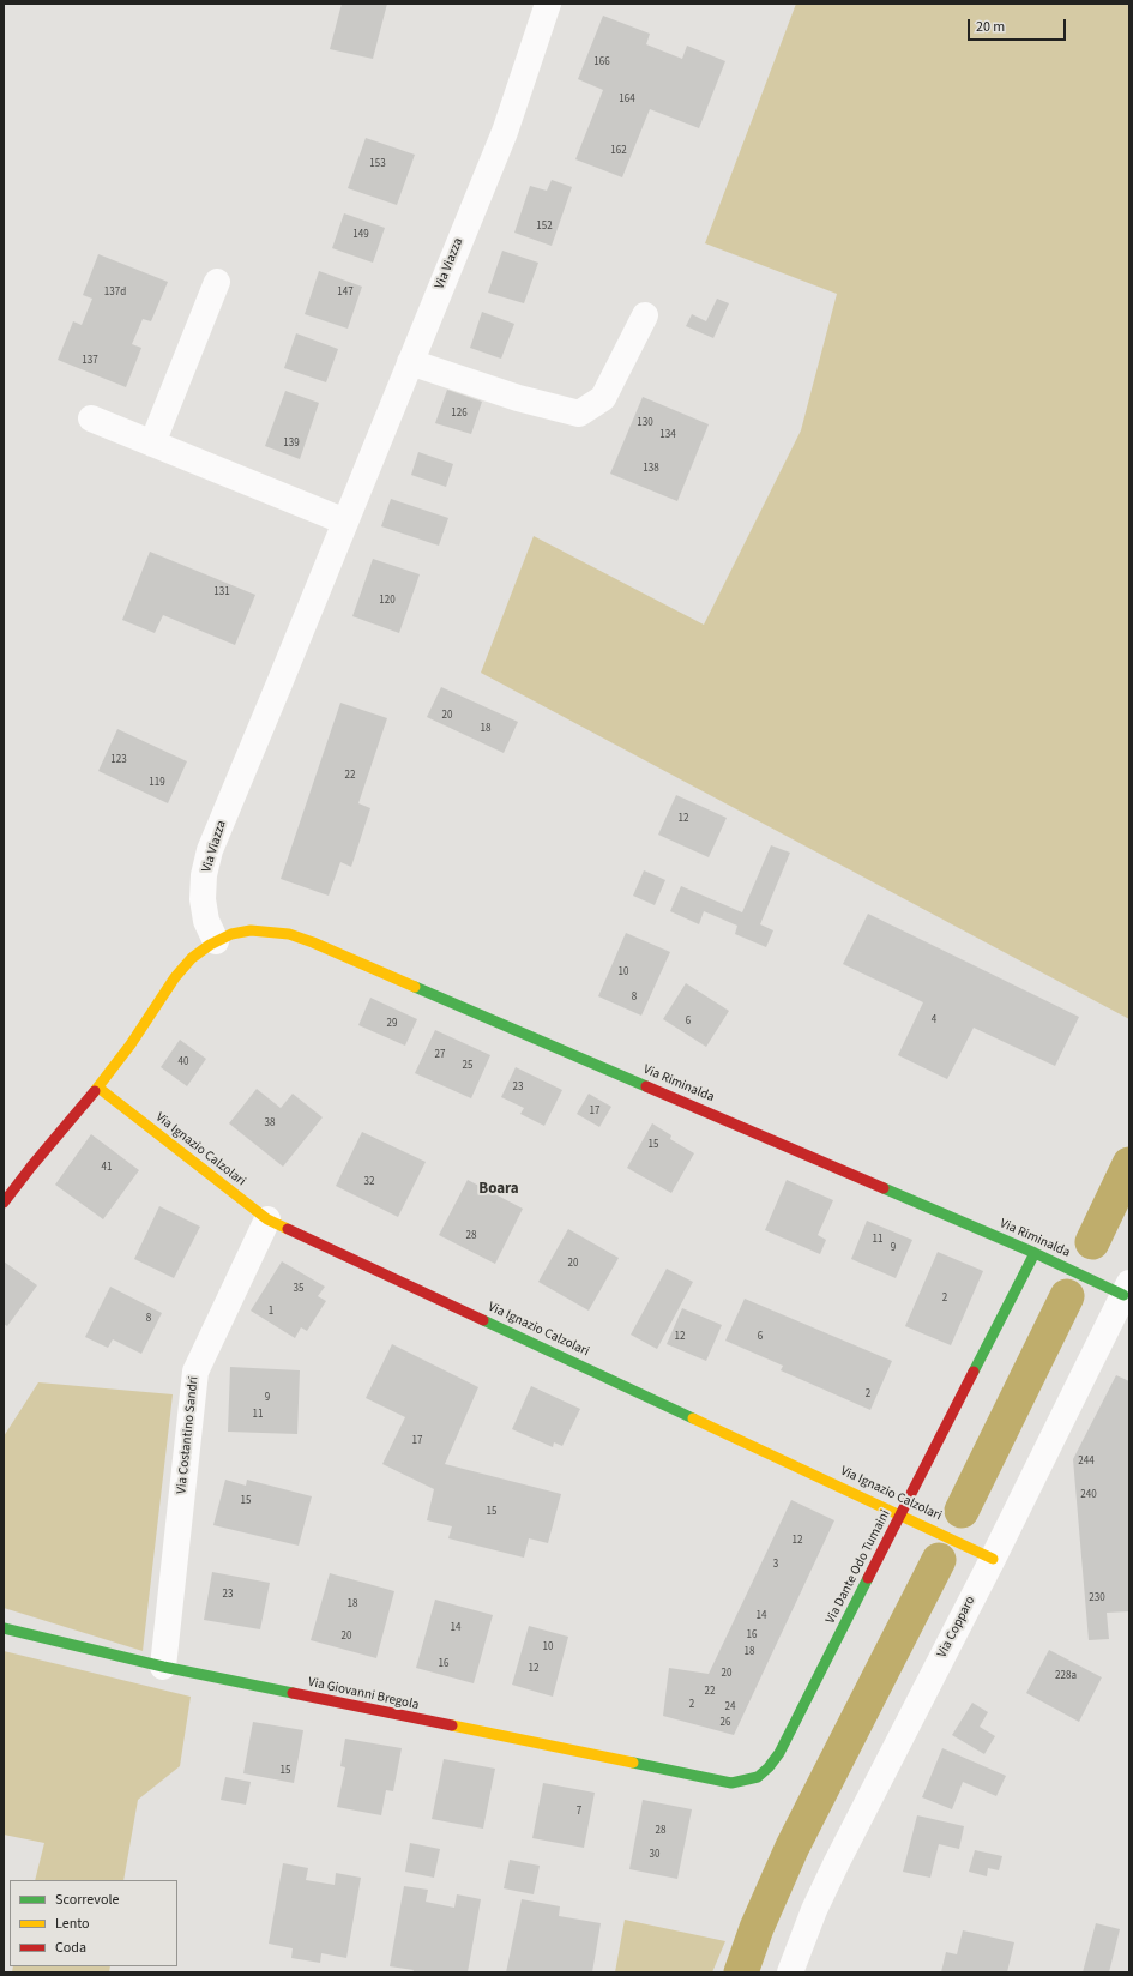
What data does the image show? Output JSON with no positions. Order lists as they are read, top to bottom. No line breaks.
{"streets":{"street":["Via Viazza","Via Riminalda","Via Ignazio Calzolari","Via Costantino Sandri","Via Dante Odo Tumaini","Via Copparo","Via Giovanni Bregola"]},"crossings":[["Via Viazza","Via Riminalda"],["Via Riminalda","Via Dante Odo Tumaini"],["Via Riminalda","Via Copparo"],["Via Ignazio Calzolari","Via Costantino Sandri"],["Via Ignazio Calzolari","Via Dante Odo Tumaini"],["Via Ignazio Calzolari","Via Copparo"],["Via Costantino Sandri","Via Giovanni Bregola"],["Via Dante Odo Tumaini","Via Giovanni Bregola"]],"districts":["Boara"],"house_numbers":["166","164","162","153","152","149","137d","147","137","126","130","134","139","138","131","120","20","18","123","22","119","12","10","8","4","6","29","27","40","25","23","17","38","15","41","32","28","11","9","20","35","2","1","8","12","6","2","9","11","17","244","240","15","15","12","3","23","230","18","14","14","16","20","10","18","16","12","20","228a","22","2","24","26","15","7","28","30"],"legend":["Scorrevole","Lento","Coda"],"scale_bar":"20 m"}
